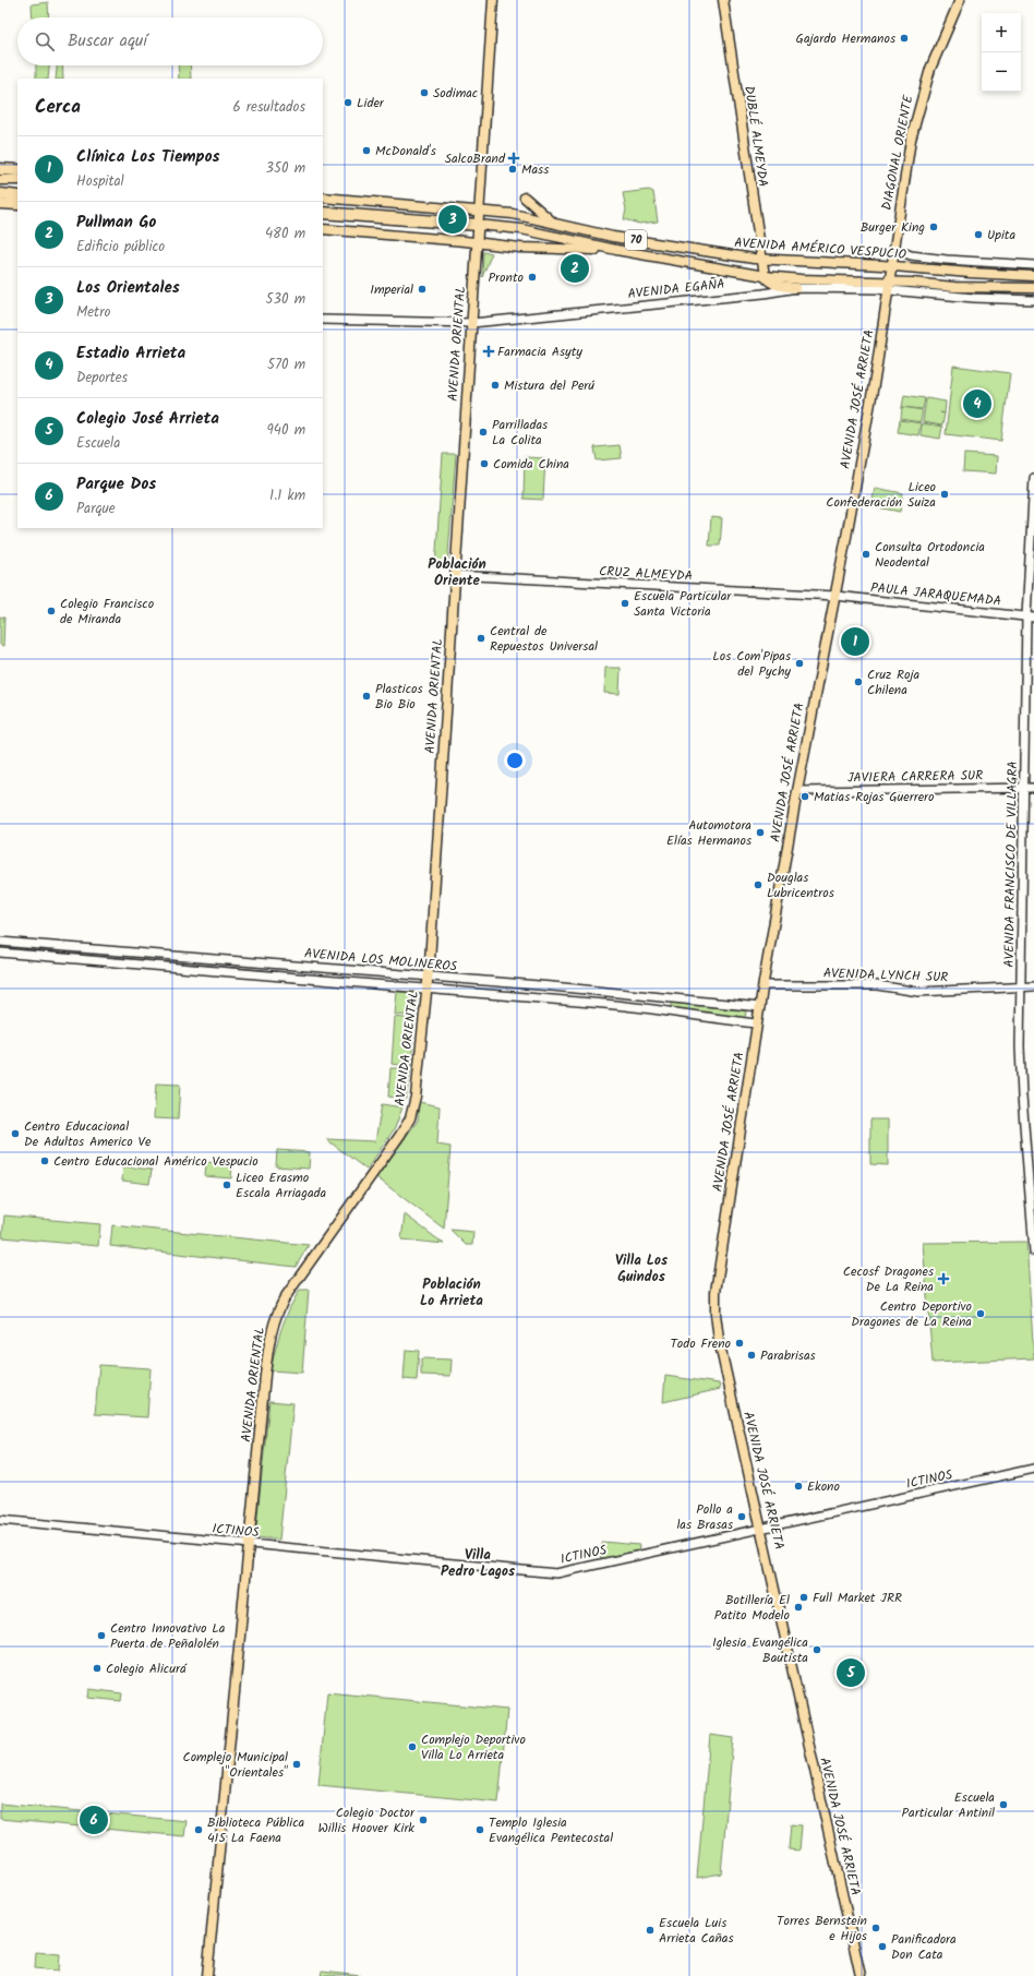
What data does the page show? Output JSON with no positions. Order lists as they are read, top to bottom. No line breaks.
{"streets":{"highway":["70"],"main road":["DUBLÉ ALMEYDA","DIAGONAL ORIENTE","AVENIDA AMÉRICO VESPUCIO","AVENIDA ORIENTAL","AVENIDA JOSÉ ARRIETA"],"street":["AVENIDA EGAÑA","CRUZ ALMEYDA","PAULA JARAQUEMADA","JAVIERA CARRERA SUR","AVENIDA FRANCISCO DE VILLAGRA","AVENIDA LOS MOLINEROS","AVENIDA LYNCH SUR","ICTINOS"]},"crossings":[["DUBLÉ ALMEYDA","70"],["DUBLÉ ALMEYDA","AVENIDA AMÉRICO VESPUCIO"],["DIAGONAL ORIENTE","AVENIDA AMÉRICO VESPUCIO"],["DIAGONAL ORIENTE","AVENIDA JOSÉ ARRIETA"],["70","AVENIDA EGAÑA"],["70","AVENIDA ORIENTAL"],["70","AVENIDA JOSÉ ARRIETA"],["AVENIDA AMÉRICO VESPUCIO","AVENIDA ORIENTAL"],["AVENIDA AMÉRICO VESPUCIO","AVENIDA JOSÉ ARRIETA"],["AVENIDA EGAÑA","AVENIDA ORIENTAL"],["AVENIDA EGAÑA","AVENIDA JOSÉ ARRIETA"],["AVENIDA ORIENTAL","CRUZ ALMEYDA"],["AVENIDA ORIENTAL","AVENIDA LOS MOLINEROS"],["AVENIDA ORIENTAL","ICTINOS"],["AVENIDA JOSÉ ARRIETA","CRUZ ALMEYDA"],["AVENIDA JOSÉ ARRIETA","PAULA JARAQUEMADA"],["AVENIDA JOSÉ ARRIETA","JAVIERA CARRERA SUR"],["AVENIDA JOSÉ ARRIETA","AVENIDA LOS MOLINEROS"],["AVENIDA JOSÉ ARRIETA","AVENIDA LYNCH SUR"],["AVENIDA JOSÉ ARRIETA","ICTINOS"],["CRUZ ALMEYDA","PAULA JARAQUEMADA"],["PAULA JARAQUEMADA","AVENIDA FRANCISCO DE VILLAGRA"],["JAVIERA CARRERA SUR","AVENIDA FRANCISCO DE VILLAGRA"],["AVENIDA FRANCISCO DE VILLAGRA","AVENIDA LYNCH SUR"]],"districts":["Población Oriente","Villa Los Guindos","Población Lo Arrieta","Villa Pedro Lagos"],"places":{"other":["Gajardo Hermanos","Sodimac","Lider","McDonald's","Mass","Burger King","Upita","Pronto","Imperial","Mistura del Perú","Parrilladas La Colita","Comida China","Liceo Confederación Suiza","Consulta Ortodoncia Neodental","Escuela Particular Santa Victoria","Colegio Francisco de Miranda","Central de Repuestos Universal","Los Com'Pipas del Pychy","Cruz Roja Chilena","Plasticos Bio Bio","Matias Rojas Guerrero","Automotora Elías Hermanos","Douglas Lubricentros","Centro Educacional De Adultos Americo Ve","Centro Educacional Américo Vespucio","Liceo Erasmo Escala Arriagada","Centro Deportivo Dragones de La Reina","Todo Freno","Parabrisas","Ekono","Pollo a las Brasas","Full Market JRR","Botillería El Patito Modelo","Centro Innovativo La Puerta de Peñalolén","Iglesia Evangélica Bautista","Colegio Alicurá","Complejo Deportivo Villa Lo Arrieta","Complejo Municipal \"Orientales\"","Escuela Particular Antinil","Colegio Doctor Willis Hoover Kirk","Biblioteca Pública 415 La Faena","Templo Iglesia Evangélica Pentecostal","Torres Bernstein e Hijos","Escuela Luis Arrieta Cañas","Panificadora Don Cata"],"health":["SalcoBrand","Farmacia Asyty","Cecosf Dragones De La Reina"]},"page":{"map_buttons":["+","−"],"search":"Buscar aquí","heading":["Cerca","6 resultados"],"list":[{"mark":"1","name":"Clínica Los Tiempos","note":"Hospital","value":"350 m"},{"mark":"2","name":"Pullman Go","note":"Edificio público","value":"480 m"},{"mark":"3","name":"Los Orientales","note":"Metro","value":"530 m"},{"mark":"4","name":"Estadio Arrieta","note":"Deportes","value":"570 m"},{"mark":"5","name":"Colegio José Arrieta","note":"Escuela","value":"940 m"},{"mark":"6","name":"Parque Dos","note":"Parque","value":"1.1 km"}],"pins":["3","2","4","1","5","6"]}}
